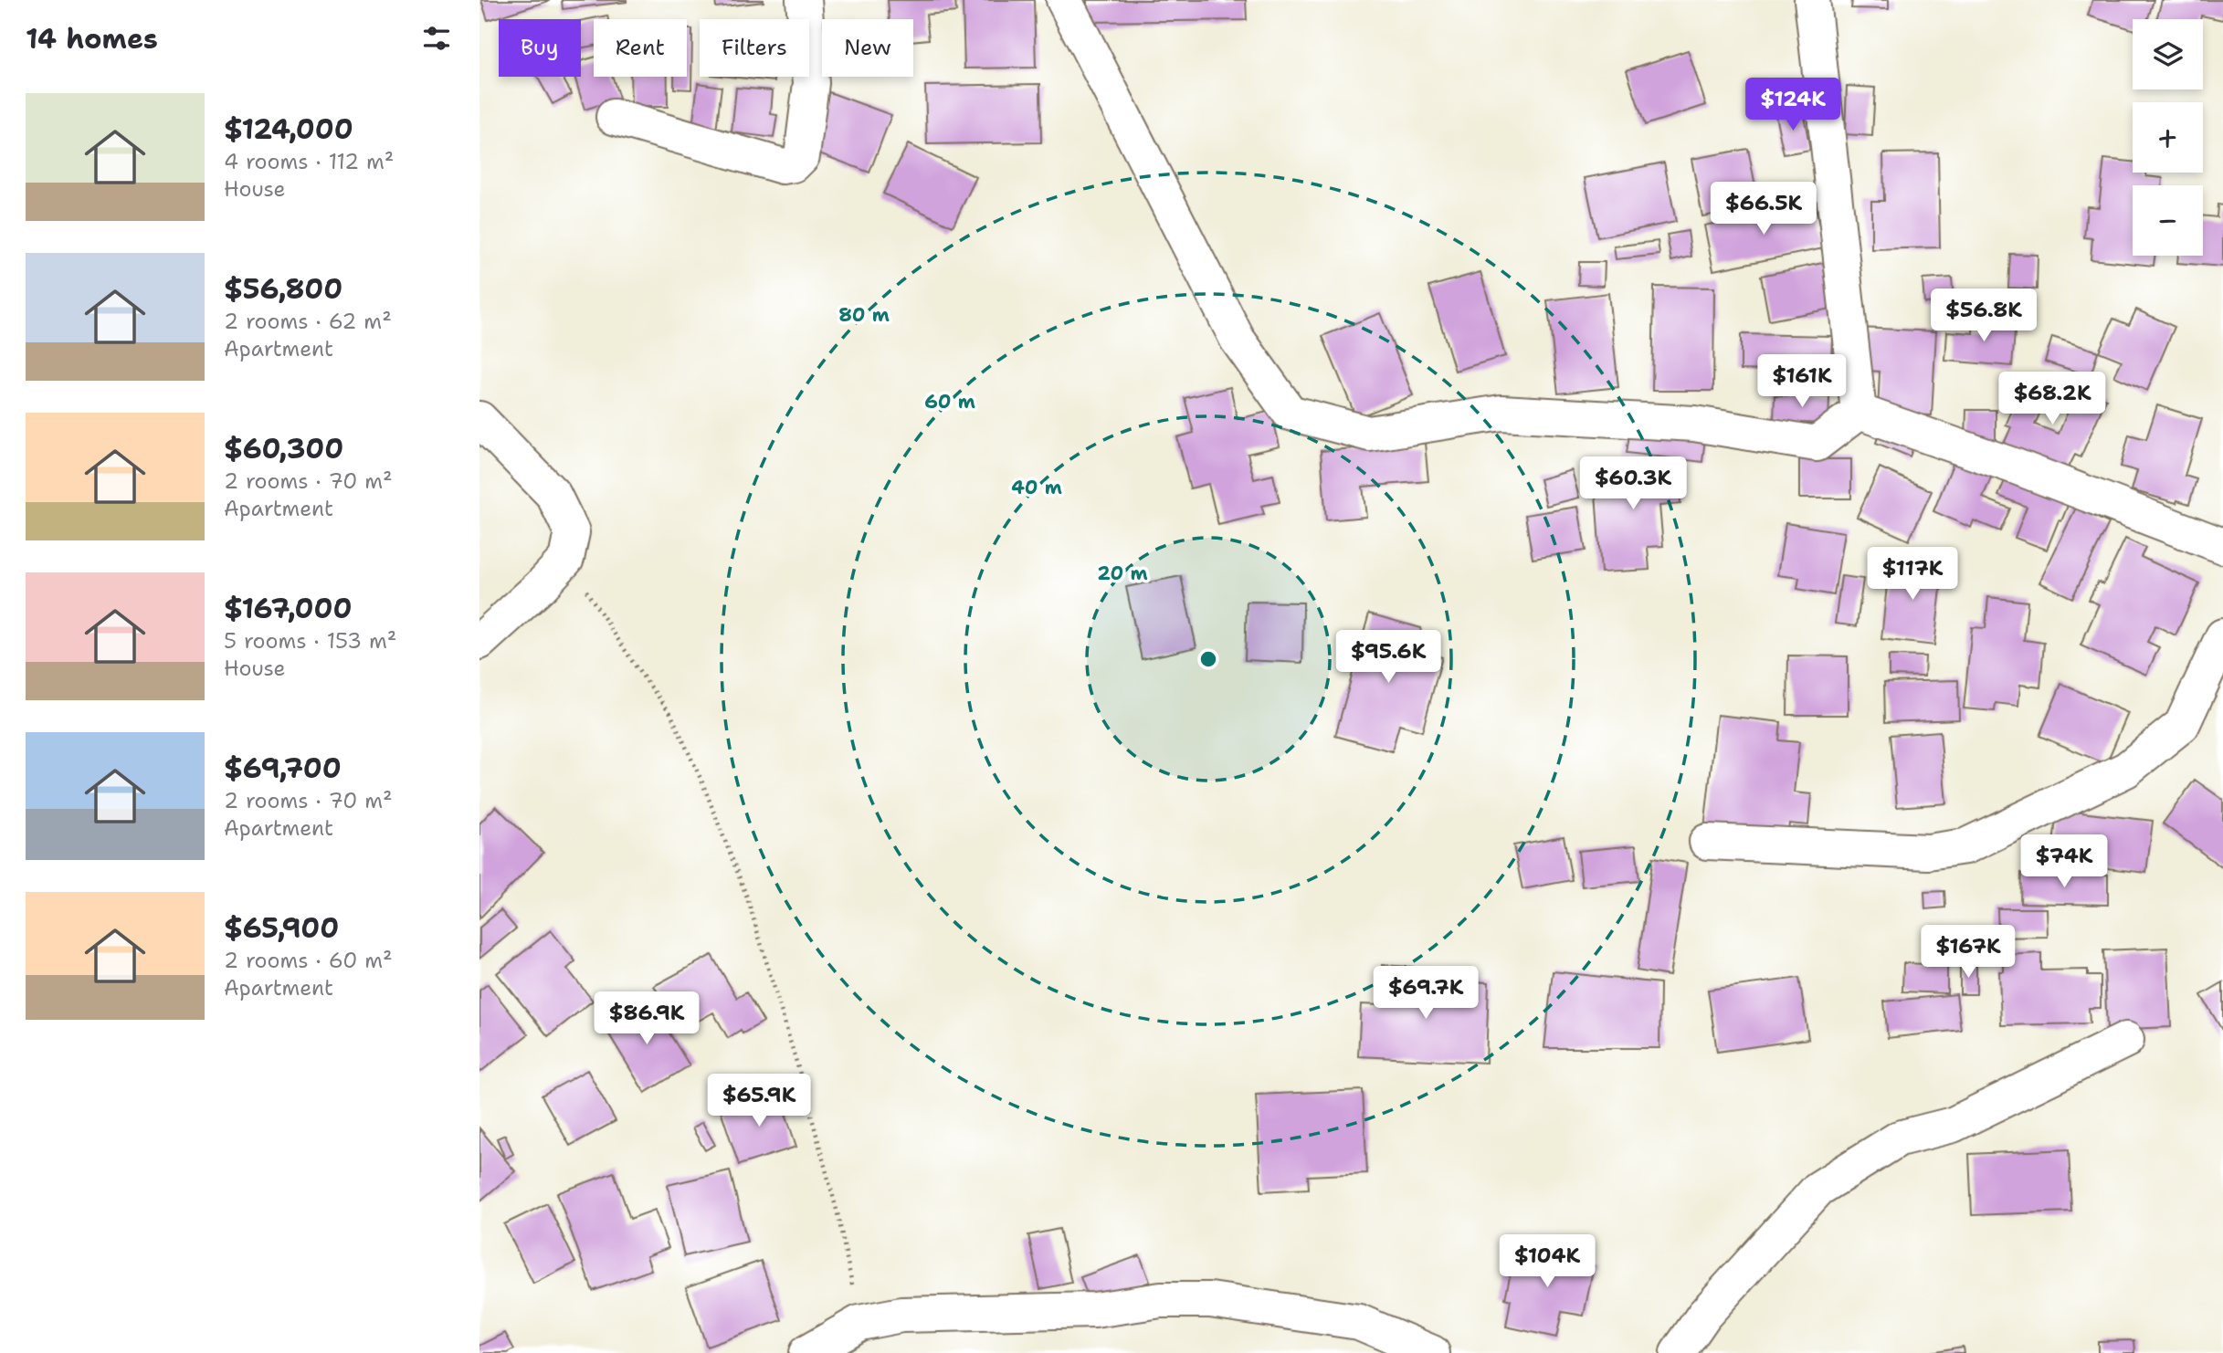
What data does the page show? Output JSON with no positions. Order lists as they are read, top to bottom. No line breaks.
{"page":{"heading":"14 homes","map_buttons":["+","−"],"chip":["Buy","Rent","Filters","New"],"list":[{"name":"$124,000","note":"4 rooms · 112 m² · House"},{"name":"$56,800","note":"2 rooms · 62 m² · Apartment"},{"name":"$60,300","note":"2 rooms · 70 m² · Apartment"},{"name":"$167,000","note":"5 rooms · 153 m² · House"},{"name":"$69,700","note":"2 rooms · 70 m² · Apartment"},{"name":"$65,900","note":"2 rooms · 60 m² · Apartment"}],"price":["$124K","$66.5K","$56.8K","$161K","$68.2K","$60.3K","$117K","$95.6K","$74K","$167K","$69.7K","$86.9K","$65.9K","$104K"]},"rings":["80 m","60 m","40 m","20 m"]}
